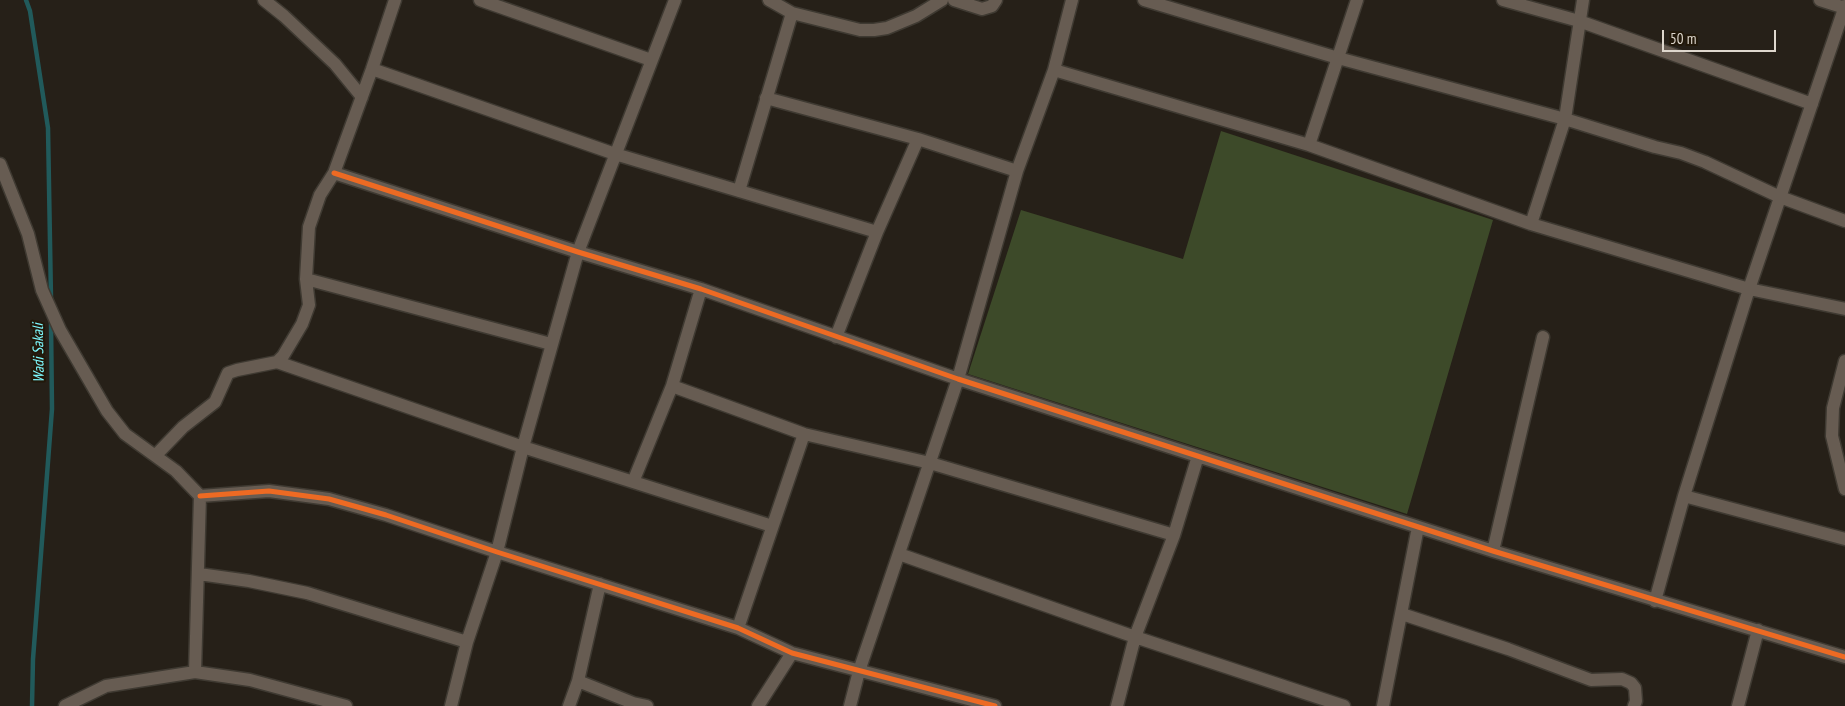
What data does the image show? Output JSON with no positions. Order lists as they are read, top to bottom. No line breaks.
{"water":["Wadi Sakali"],"scale_bar":"50 m"}
